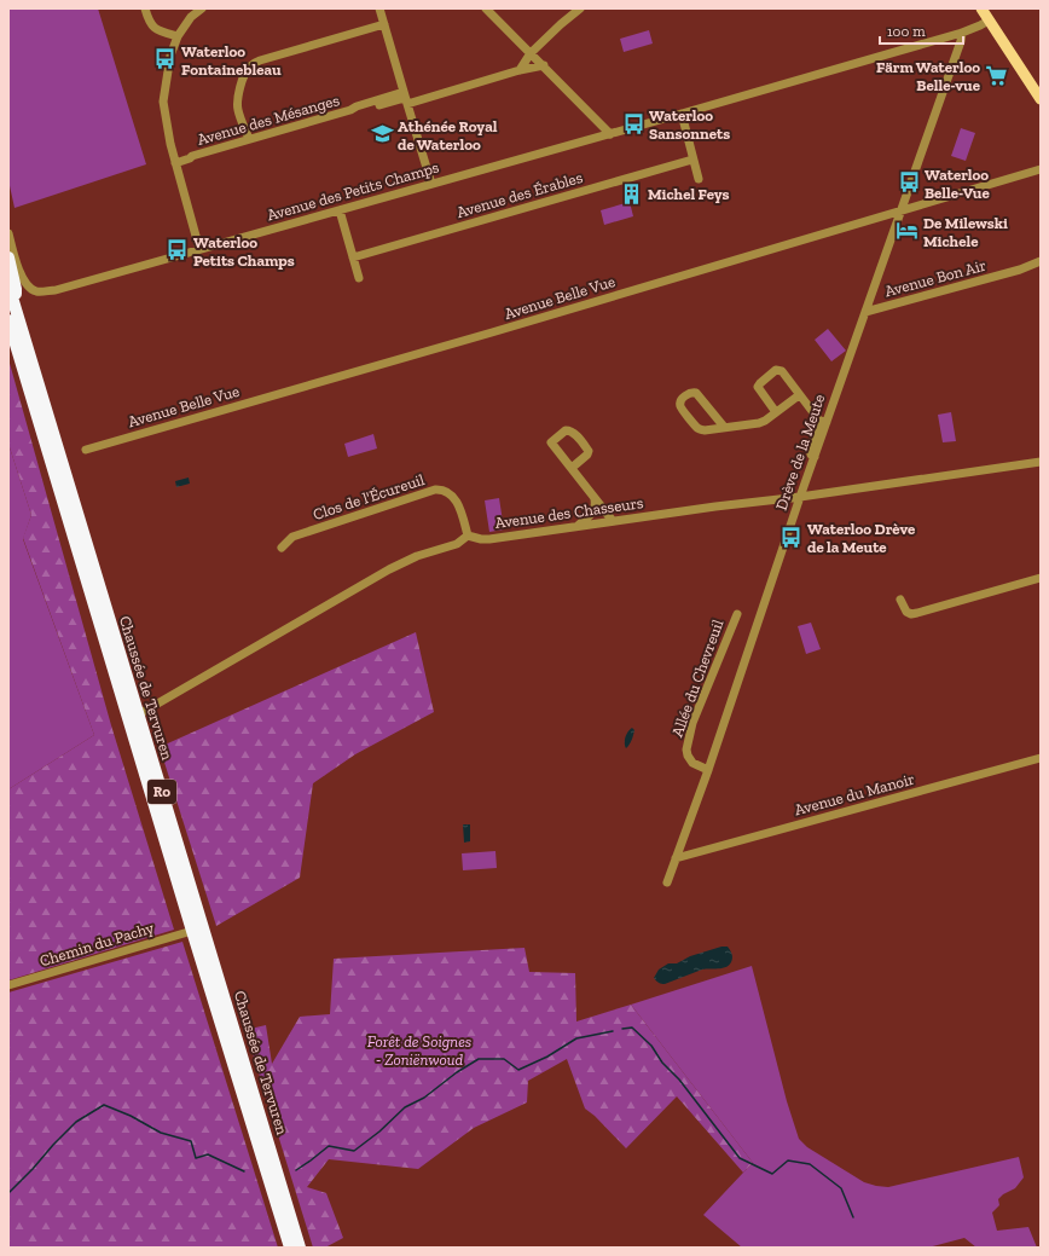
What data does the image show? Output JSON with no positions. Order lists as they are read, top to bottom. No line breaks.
{"streets":{"highway":["Chaussée de Tervuren","R0"],"street":["Avenue des Mésanges","Avenue des Petits Champs","Avenue des Érables","Avenue Bon Air","Avenue Belle Vue","Drève de la Meute","Clos de l'Écureuil","Avenue des Chasseurs","Allée du Chevreuil","Avenue du Manoir","Chemin du Pachy"]},"crossings":[["Avenue des Petits Champs","Drève de la Meute"],["Avenue Bon Air","Drève de la Meute"],["Avenue Belle Vue","Drève de la Meute"],["Drève de la Meute","Avenue des Chasseurs"],["Drève de la Meute","Allée du Chevreuil"],["Drève de la Meute","Avenue du Manoir"],["Clos de l'Écureuil","Avenue des Chasseurs"],["Chaussée de Tervuren","R0"],["Chaussée de Tervuren","Chemin du Pachy"]],"parks":["Forêt de Soignes - Zoniënwoud"],"places":{"bus stop":["Waterloo Fontainebleau","Waterloo Sansonnets","Waterloo Belle-Vue","Waterloo Petits Champs","Waterloo Drève de la Meute"],"supermarket":["Färm Waterloo Belle-vue"],"school or university":["Athénée Royal de Waterloo"],"building":["Michel Feys"],"hotel":["De Milewski Michele"]},"scale_bar":"100 m"}
